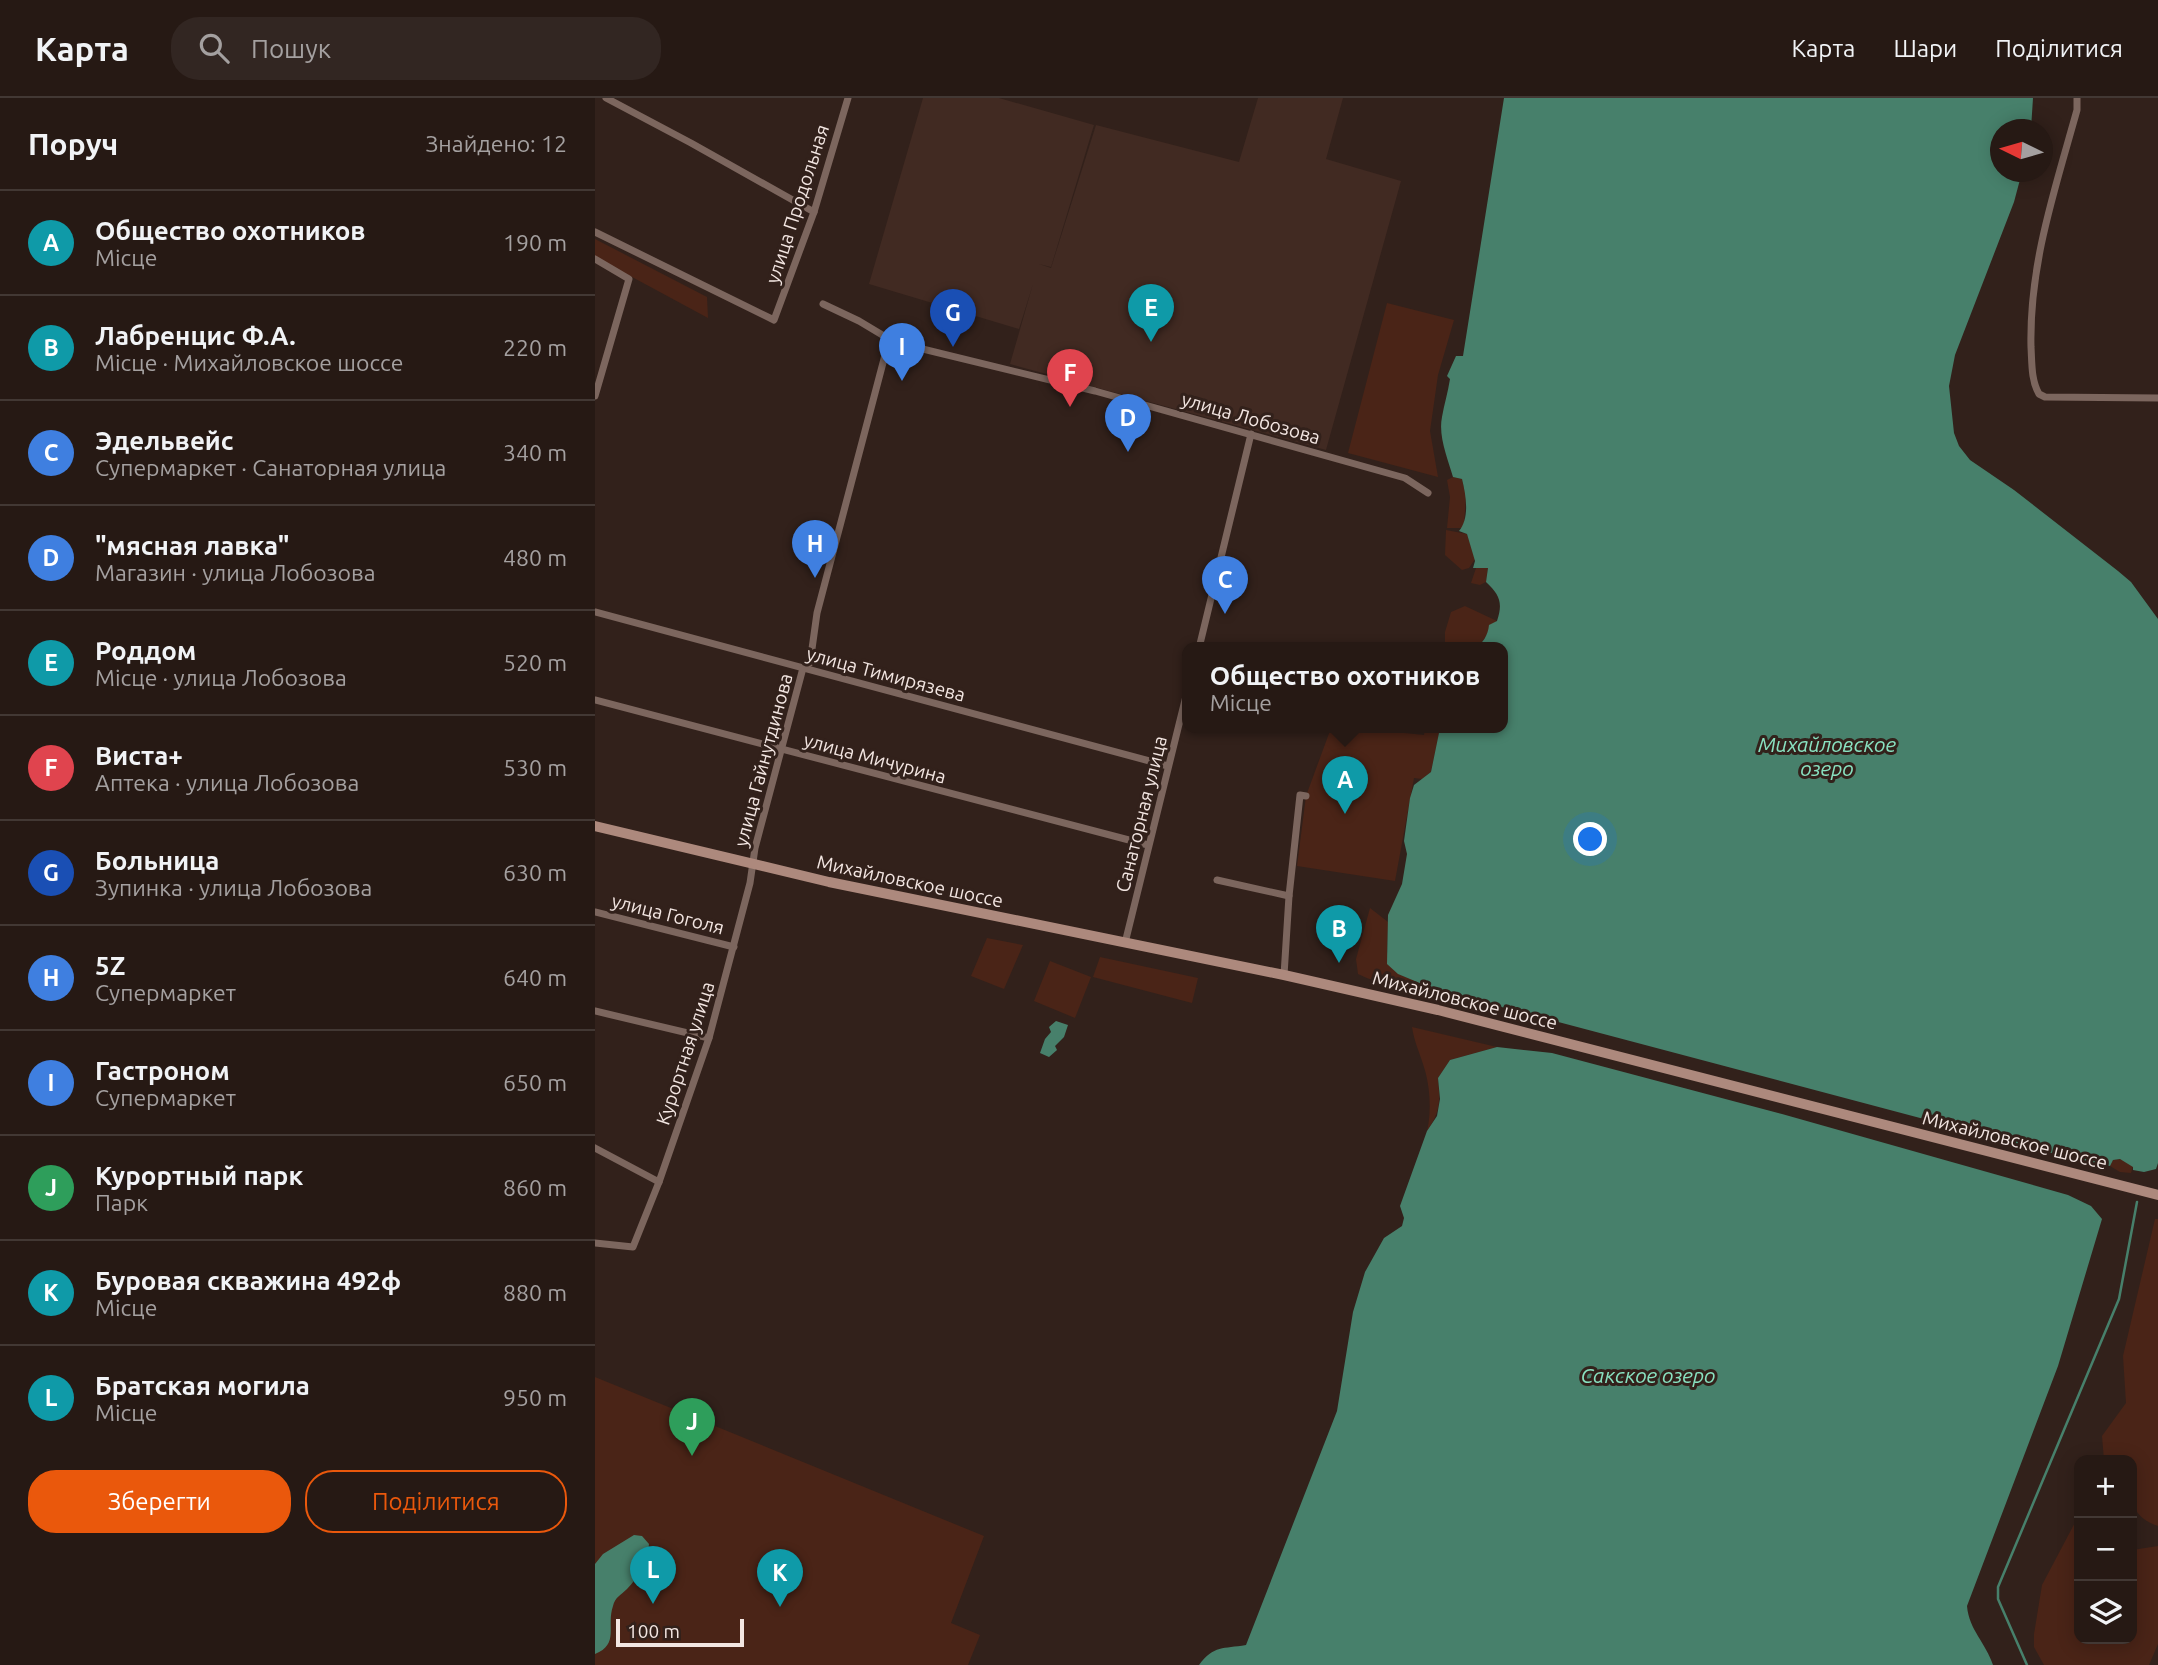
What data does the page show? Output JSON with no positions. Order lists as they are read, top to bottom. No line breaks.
{"streets":{"main road":["Михайловское шоссе"],"street":["улица Продольная","улица Лобозова","улица Тимирязева","улица Мичурина","улица Гайнутдинова","Санаторная улица","улица Гоголя","Курортная улица"]},"crossings":[["улица Лобозова","улица Гайнутдинова"],["улица Тимирязева","улица Гайнутдинова"],["улица Тимирязева","Санаторная улица"],["улица Мичурина","улица Гайнутдинова"],["улица Мичурина","Санаторная улица"],["улица Гайнутдинова","Михайловское шоссе"],["улица Гайнутдинова","Курортная улица"],["Санаторная улица","Михайловское шоссе"],["Михайловское шоссе","Курортная улица"],["улица Гоголя","Курортная улица"]],"water":["Михайловское озеро","Сакское озеро"],"scale_bar":"100 m","north":"left","page":{"header":"Карта","search":"Пошук","nav":["Карта","Шари","Поділитися"],"heading":["Поруч","Знайдено: 12"],"list":[{"mark":"A","name":"Общество охотников","note":"Місце","value":"190 m"},{"mark":"B","name":"Лабренцис Ф.А.","note":"Місце · Михайловское шоссе","value":"220 m"},{"mark":"C","name":"Эдельвейс","note":"Супермаркет · Санаторная улица","value":"340 m"},{"mark":"D","name":"\"мясная лавка\"","note":"Магазин · улица Лобозова","value":"480 m"},{"mark":"E","name":"Роддом","note":"Місце · улица Лобозова","value":"520 m"},{"mark":"F","name":"Виста+","note":"Аптека · улица Лобозова","value":"530 m"},{"mark":"G","name":"Больница","note":"Зупинка · улица Лобозова","value":"630 m"},{"mark":"H","name":"5Z","note":"Супермаркет","value":"640 m"},{"mark":"I","name":"Гастроном","note":"Супермаркет","value":"650 m"},{"mark":"J","name":"Курортный парк","note":"Парк","value":"860 m"},{"mark":"K","name":"Буровая скважина 492ф","note":"Місце","value":"880 m"},{"mark":"L","name":"Братская могила","note":"Місце","value":"950 m"}],"pins":["E","G","I","F","D","H","C","A","B","J","L","K"],"popup":["Общество охотников","Місце"],"buttons":["Зберегти","Поділитися"],"map_buttons":["+","−"],"scale":"100 m"}}
